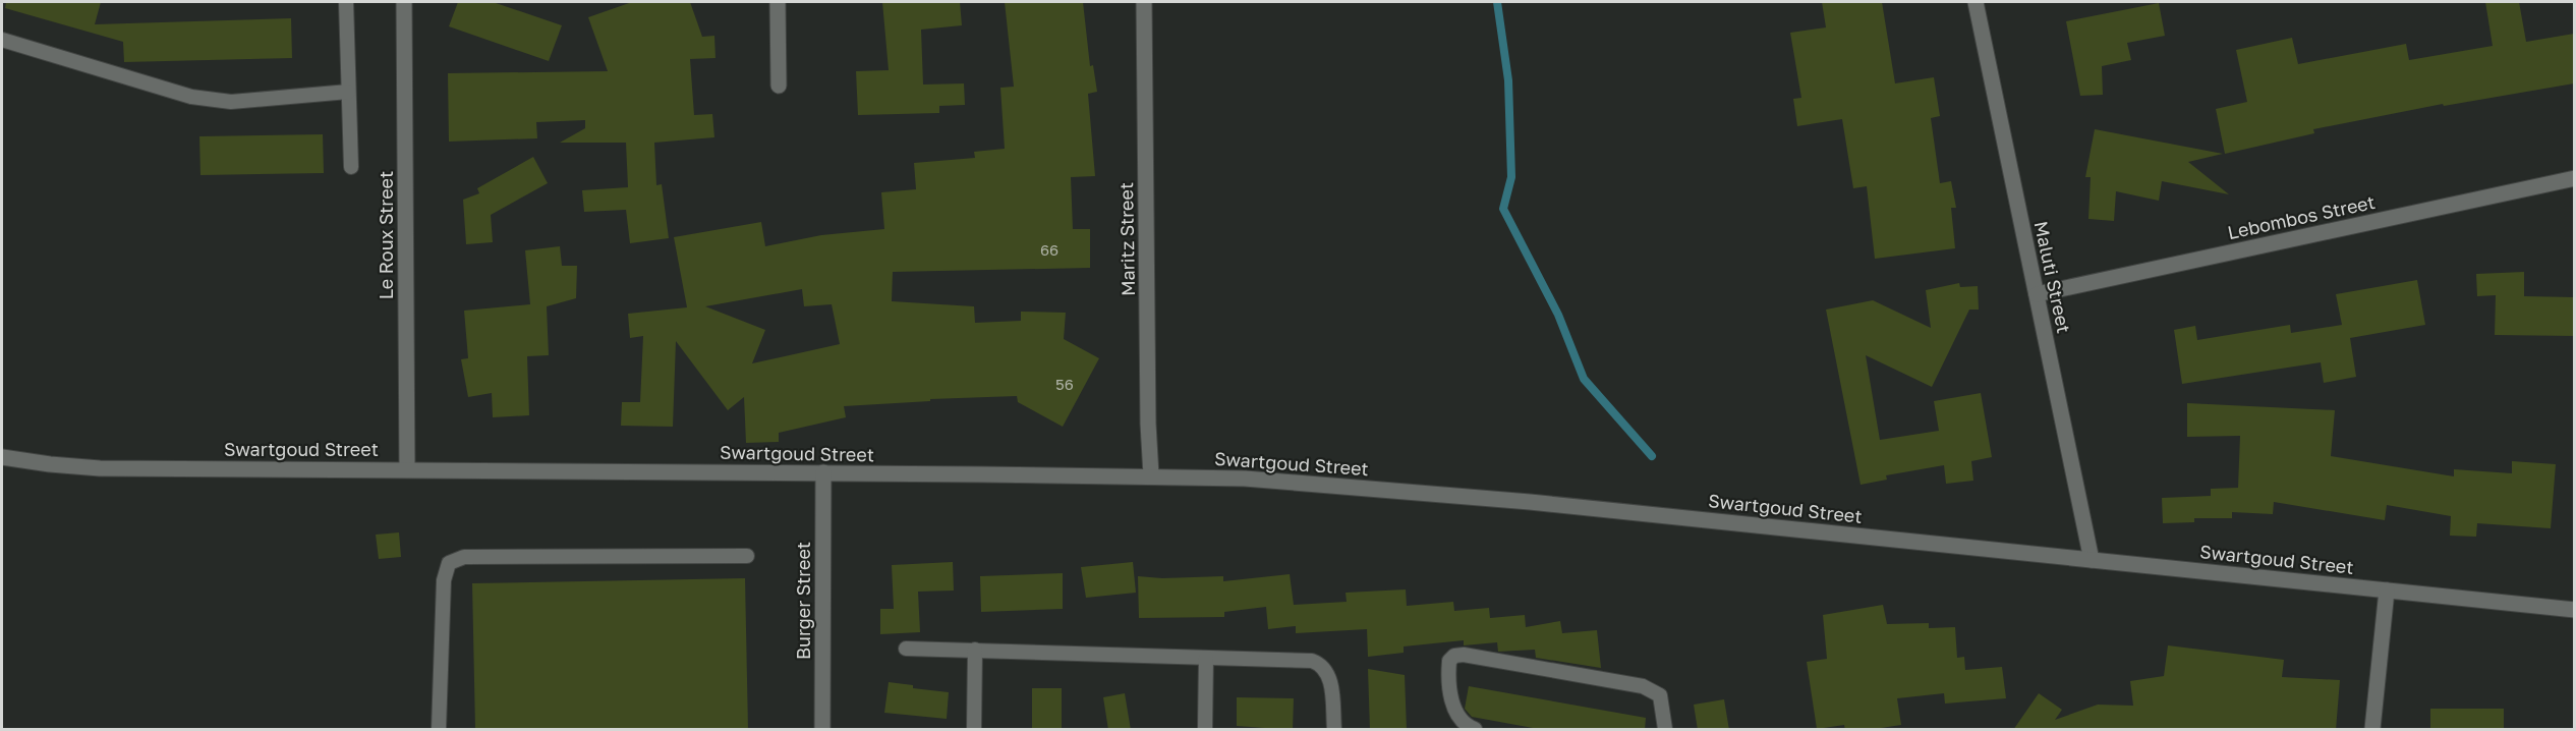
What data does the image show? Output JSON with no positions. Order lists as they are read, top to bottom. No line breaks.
{"streets":{"street":["Lebombos Street","Le Roux Street","Maritz Street","Maluti Street","Swartgoud Street","Burger Street"]},"crossings":[["Lebombos Street","Maluti Street"],["Le Roux Street","Swartgoud Street"],["Maritz Street","Swartgoud Street"],["Maluti Street","Swartgoud Street"],["Swartgoud Street","Burger Street"]],"house_numbers":["66","56"]}
